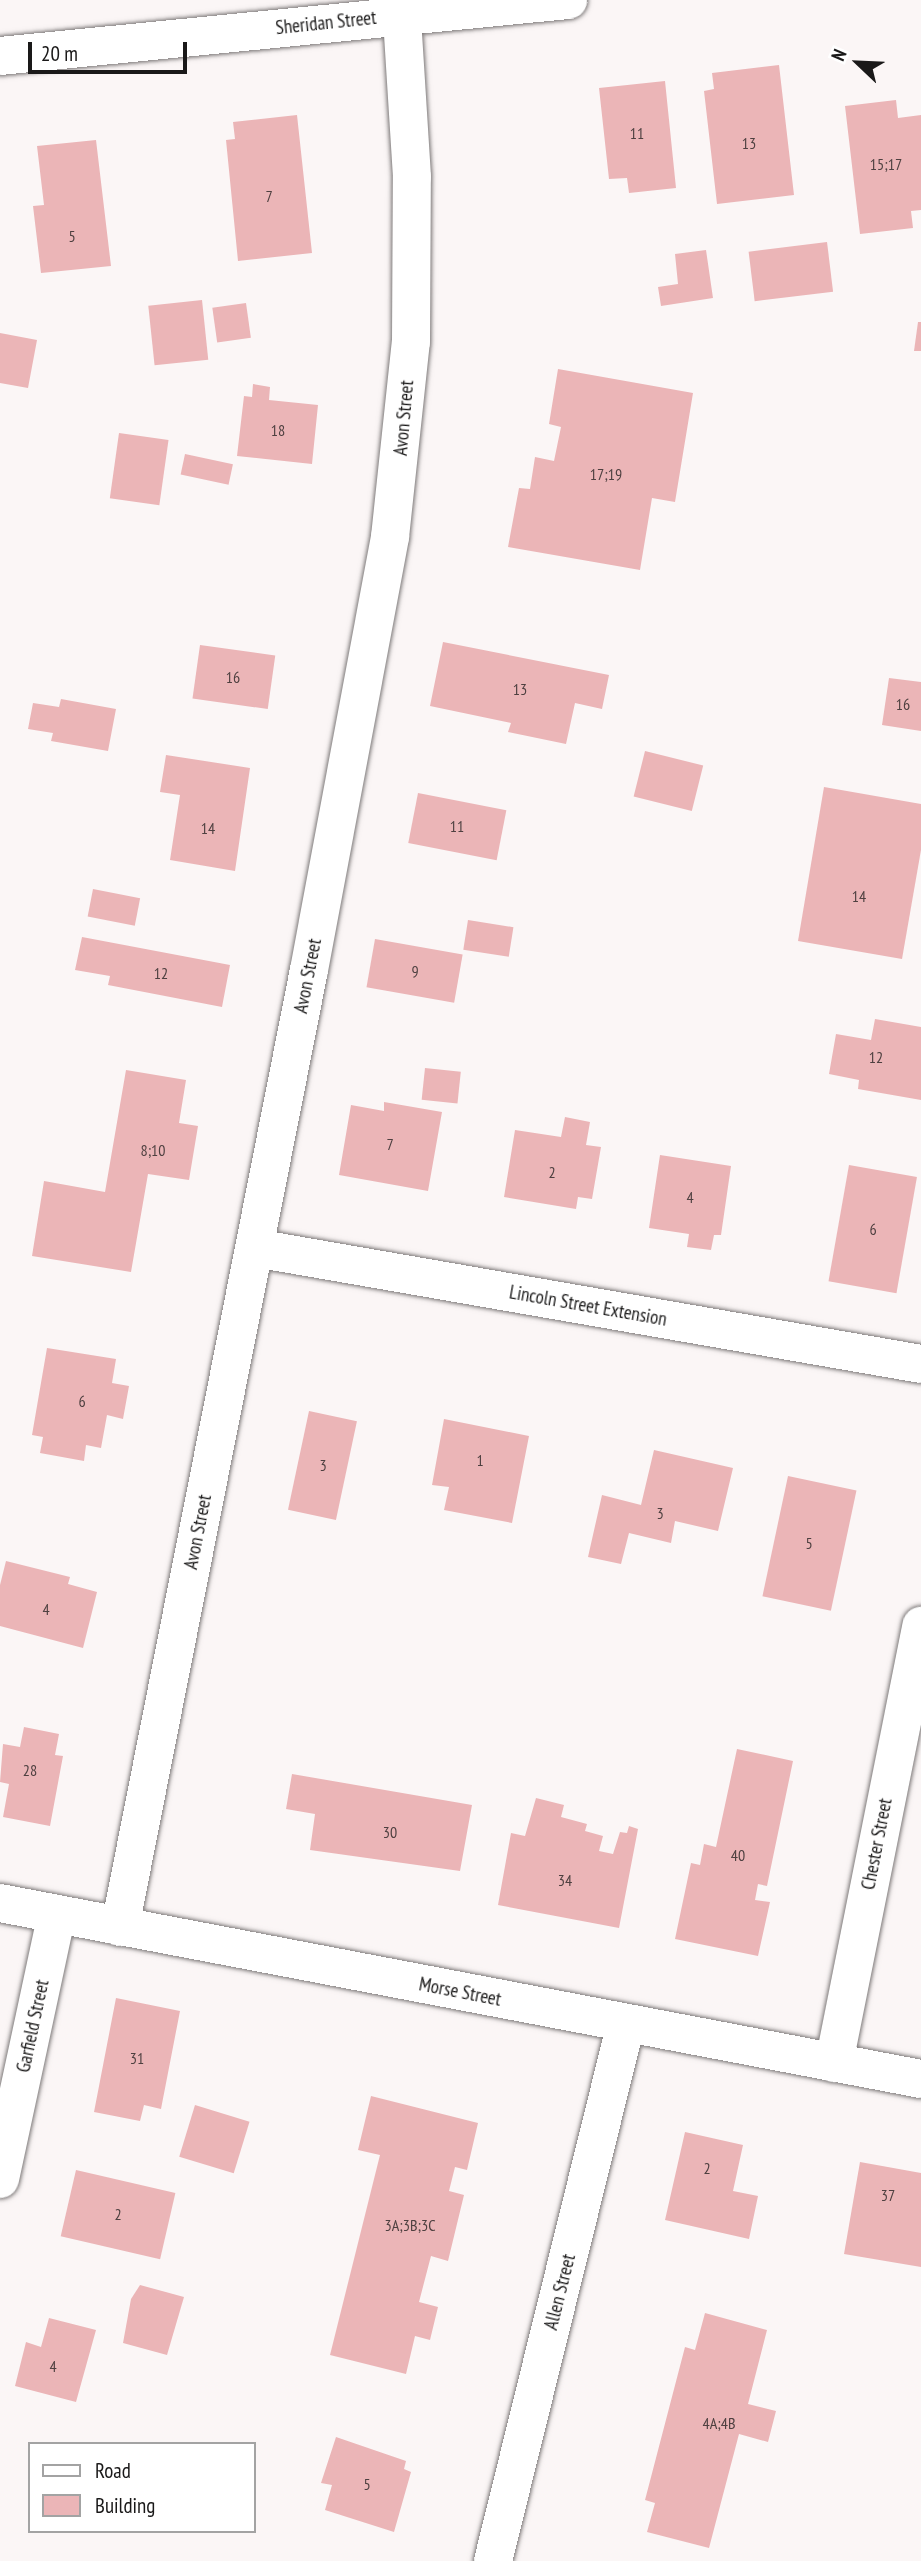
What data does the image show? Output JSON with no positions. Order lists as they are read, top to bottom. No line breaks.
{"streets":{"street":["Sheridan Street","Avon Street","Lincoln Street Extension","Chester Street","Morse Street","Garfield Street","Allen Street"]},"crossings":[["Sheridan Street","Avon Street"],["Avon Street","Lincoln Street Extension"],["Avon Street","Morse Street"],["Chester Street","Morse Street"],["Morse Street","Garfield Street"],["Morse Street","Allen Street"]],"house_numbers":["11","13","15;17","7","5","18","17;19","16","13","16","11","14","14","9","12","12","7","8;10","2","4","6","6","1","3","3","5","4","28","30","40","34","31","2","37","2","3A;3B;3C","4","4A;4B","5"],"legend":["Road","Building"],"scale_bar":"20 m","north":"top left"}
